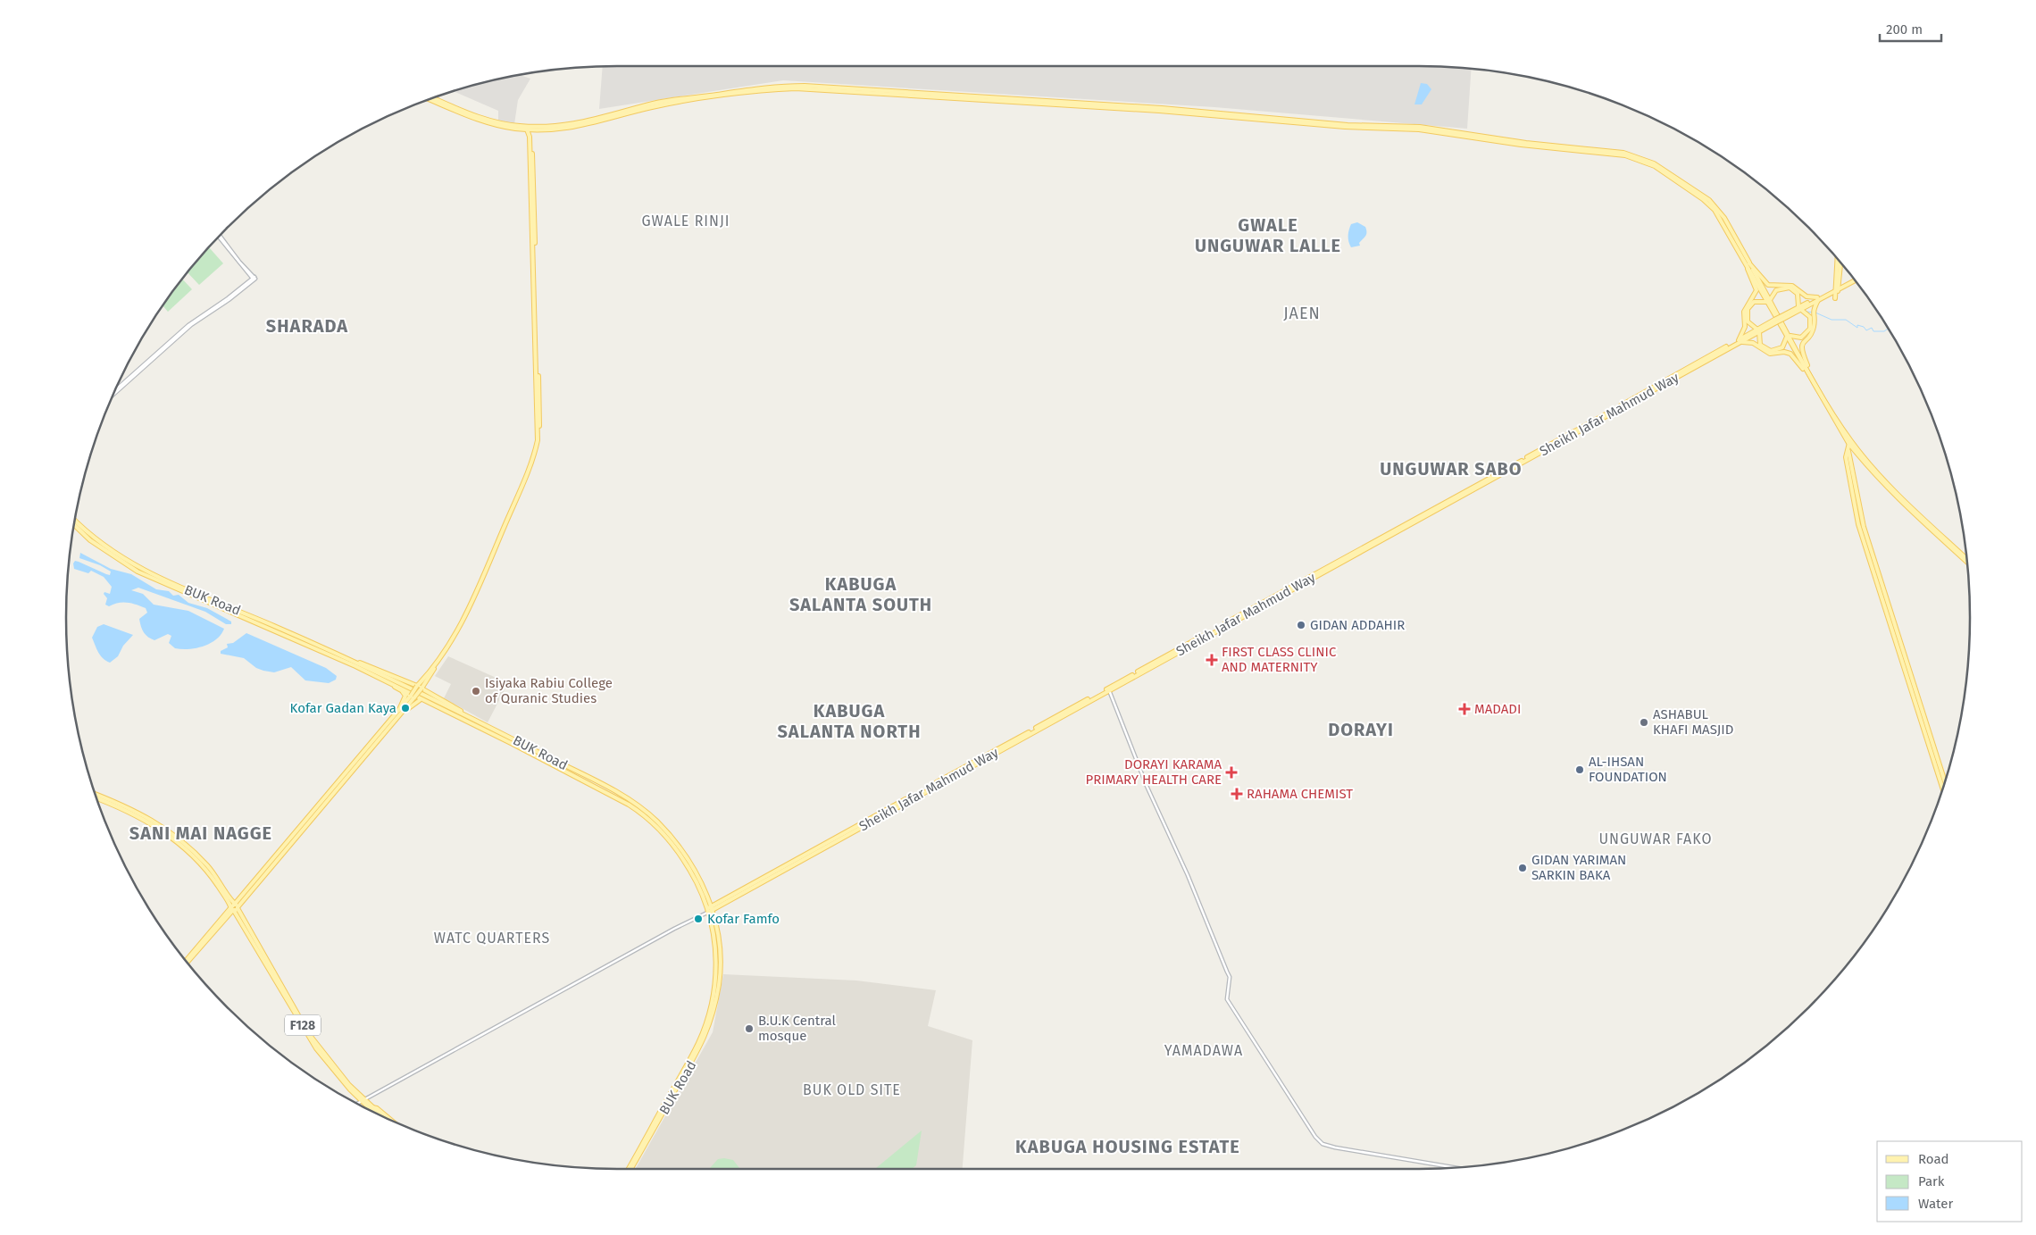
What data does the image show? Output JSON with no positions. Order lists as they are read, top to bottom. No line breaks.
{"streets":{"main road":["Sheikh Jafar Mahmud Way","BUK Road","F128"]},"crossings":[["Sheikh Jafar Mahmud Way","BUK Road"]],"districts":["GWALE RINJI","GWALE UNGUWAR LALLE","JAEN","SHARADA","UNGUWAR SABO","KABUGA SALANTA SOUTH","KABUGA SALANTA NORTH","DORAYI","SANI MAI NAGGE","UNGUWAR FAKO","WATC QUARTERS","YAMADAWA","BUK OLD SITE","KABUGA HOUSING ESTATE"],"places":{"other":["GIDAN ADDAHIR","Isiyaka Rabiu College of Quranic Studies","Kofar Gadan Kaya","ASHABUL KHAFI MASJID","AL-IHSAN FOUNDATION","GIDAN YARIMAN SARKIN BAKA","Kofar Famfo","B.U.K Central mosque"],"health":["FIRST CLASS CLINIC AND MATERNITY","MADADI","DORAYI KARAMA PRIMARY HEALTH CARE","RAHAMA CHEMIST"]},"legend":["Road","Park","Water"],"scale_bar":"200 m"}
